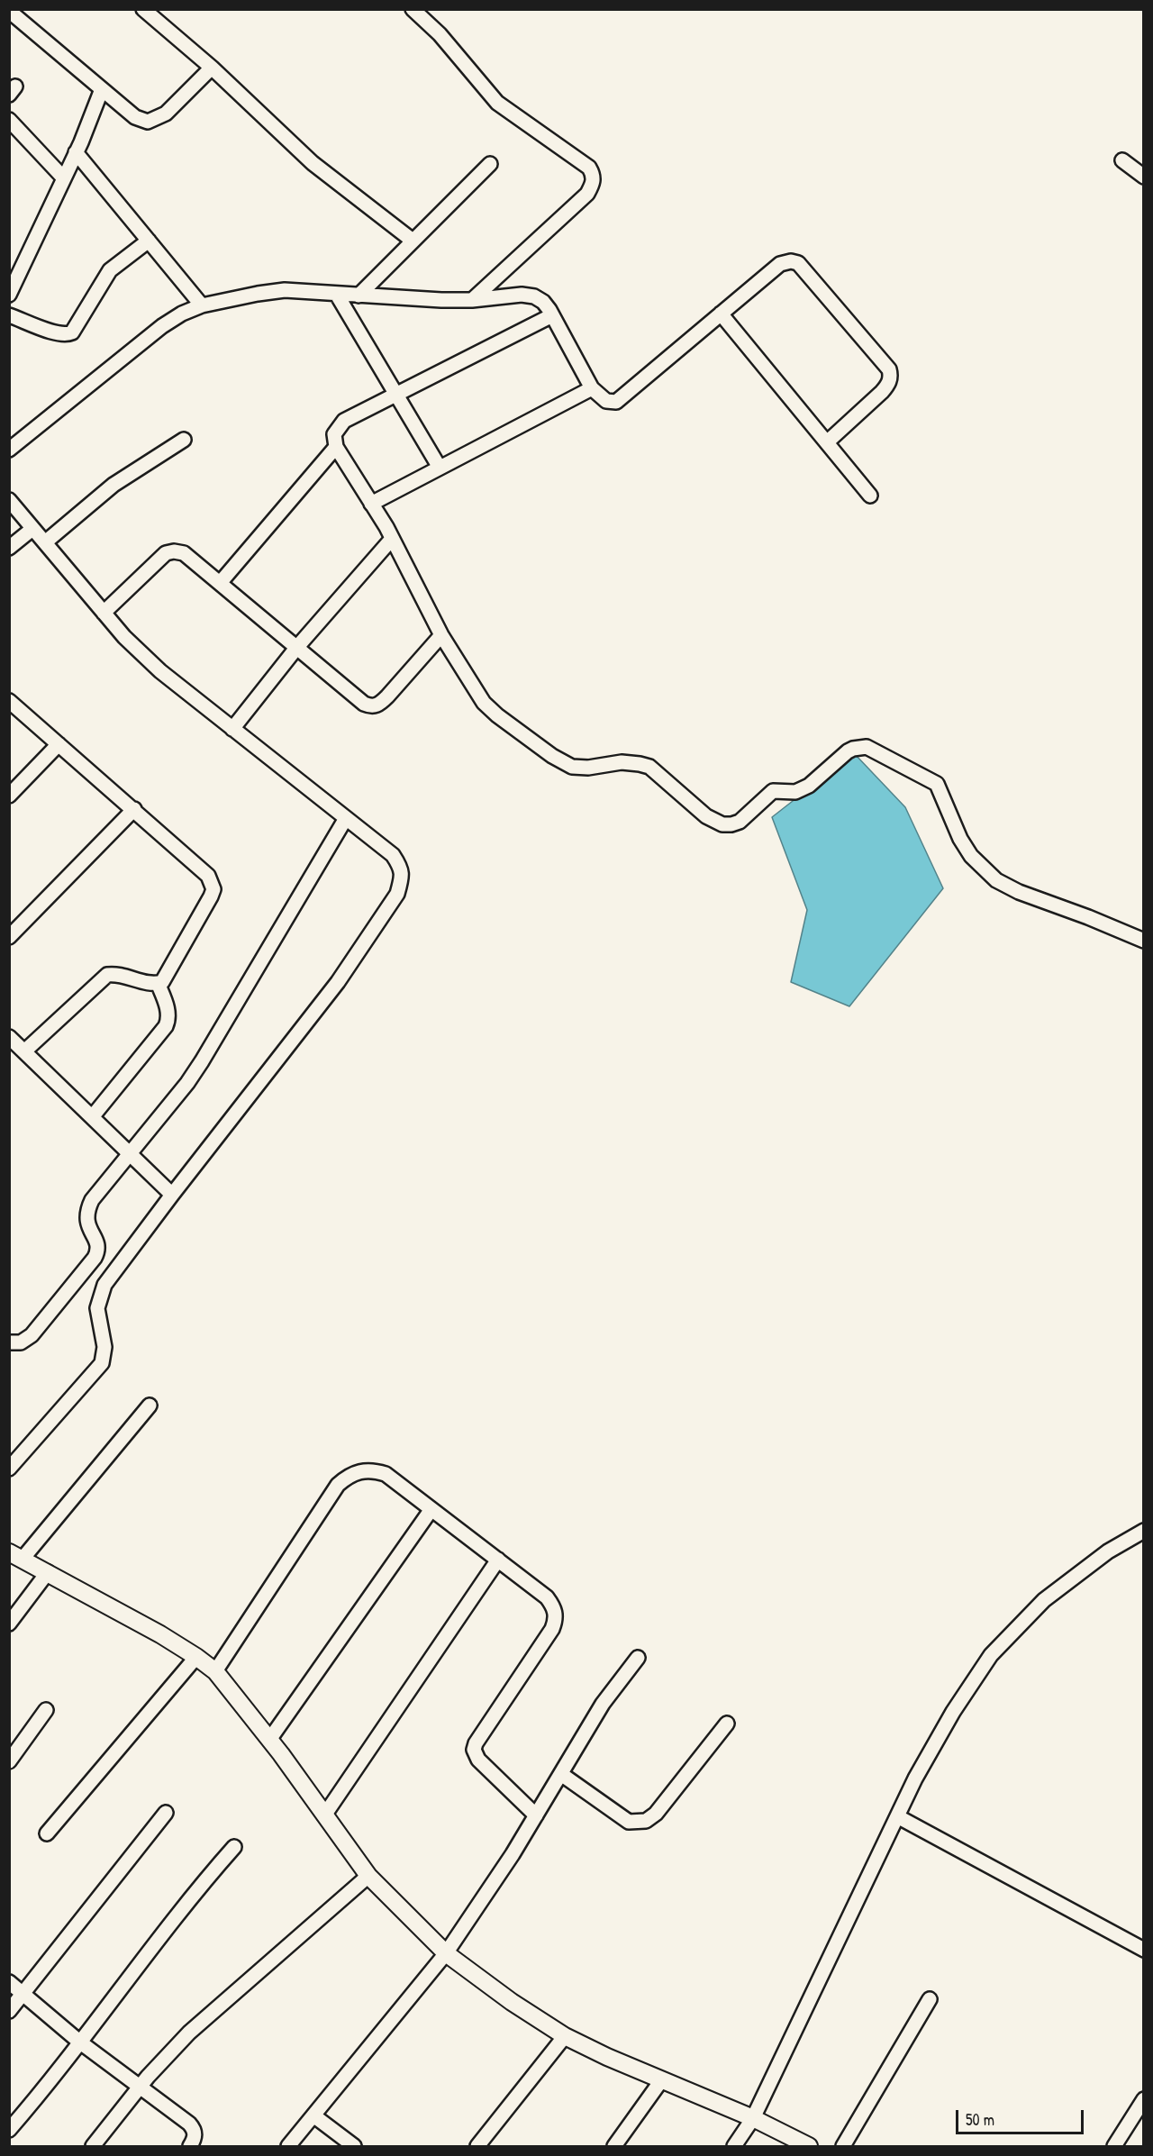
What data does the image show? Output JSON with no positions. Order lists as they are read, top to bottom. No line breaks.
{"scale_bar":"50 m"}
